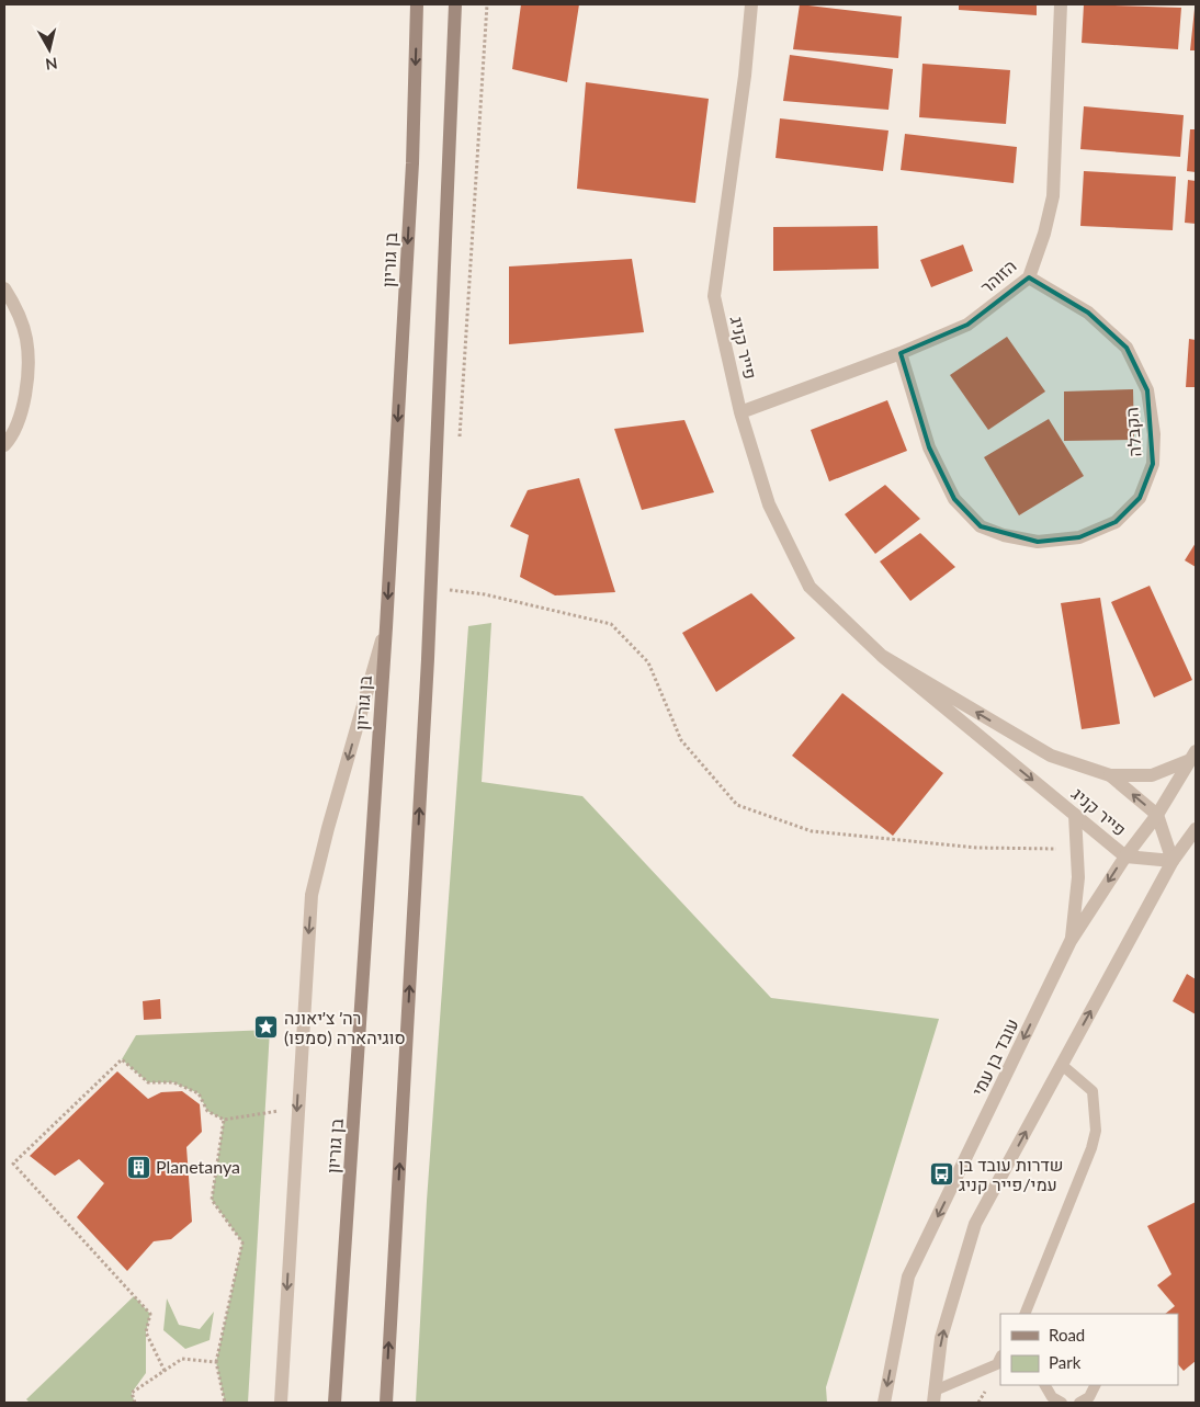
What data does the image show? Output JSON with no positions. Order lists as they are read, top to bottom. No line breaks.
{"streets":{"main road":["בן גוריון"],"street":["הזוהר","פייר קניג","הקבלה","עובד בן עמי"]},"crossings":[["הזוהר","פייר קניג"],["הזוהר","הקבלה"],["פייר קניג","עובד בן עמי"]],"places":{"place":["רה׳ צ׳יאונה (סמפו) סוגיהארה"],"building":["Planetanya"],"bus stop":["שדרות עובד בן עמי/פייר קניג"]},"legend":["Road","Park"],"north":"bottom"}
